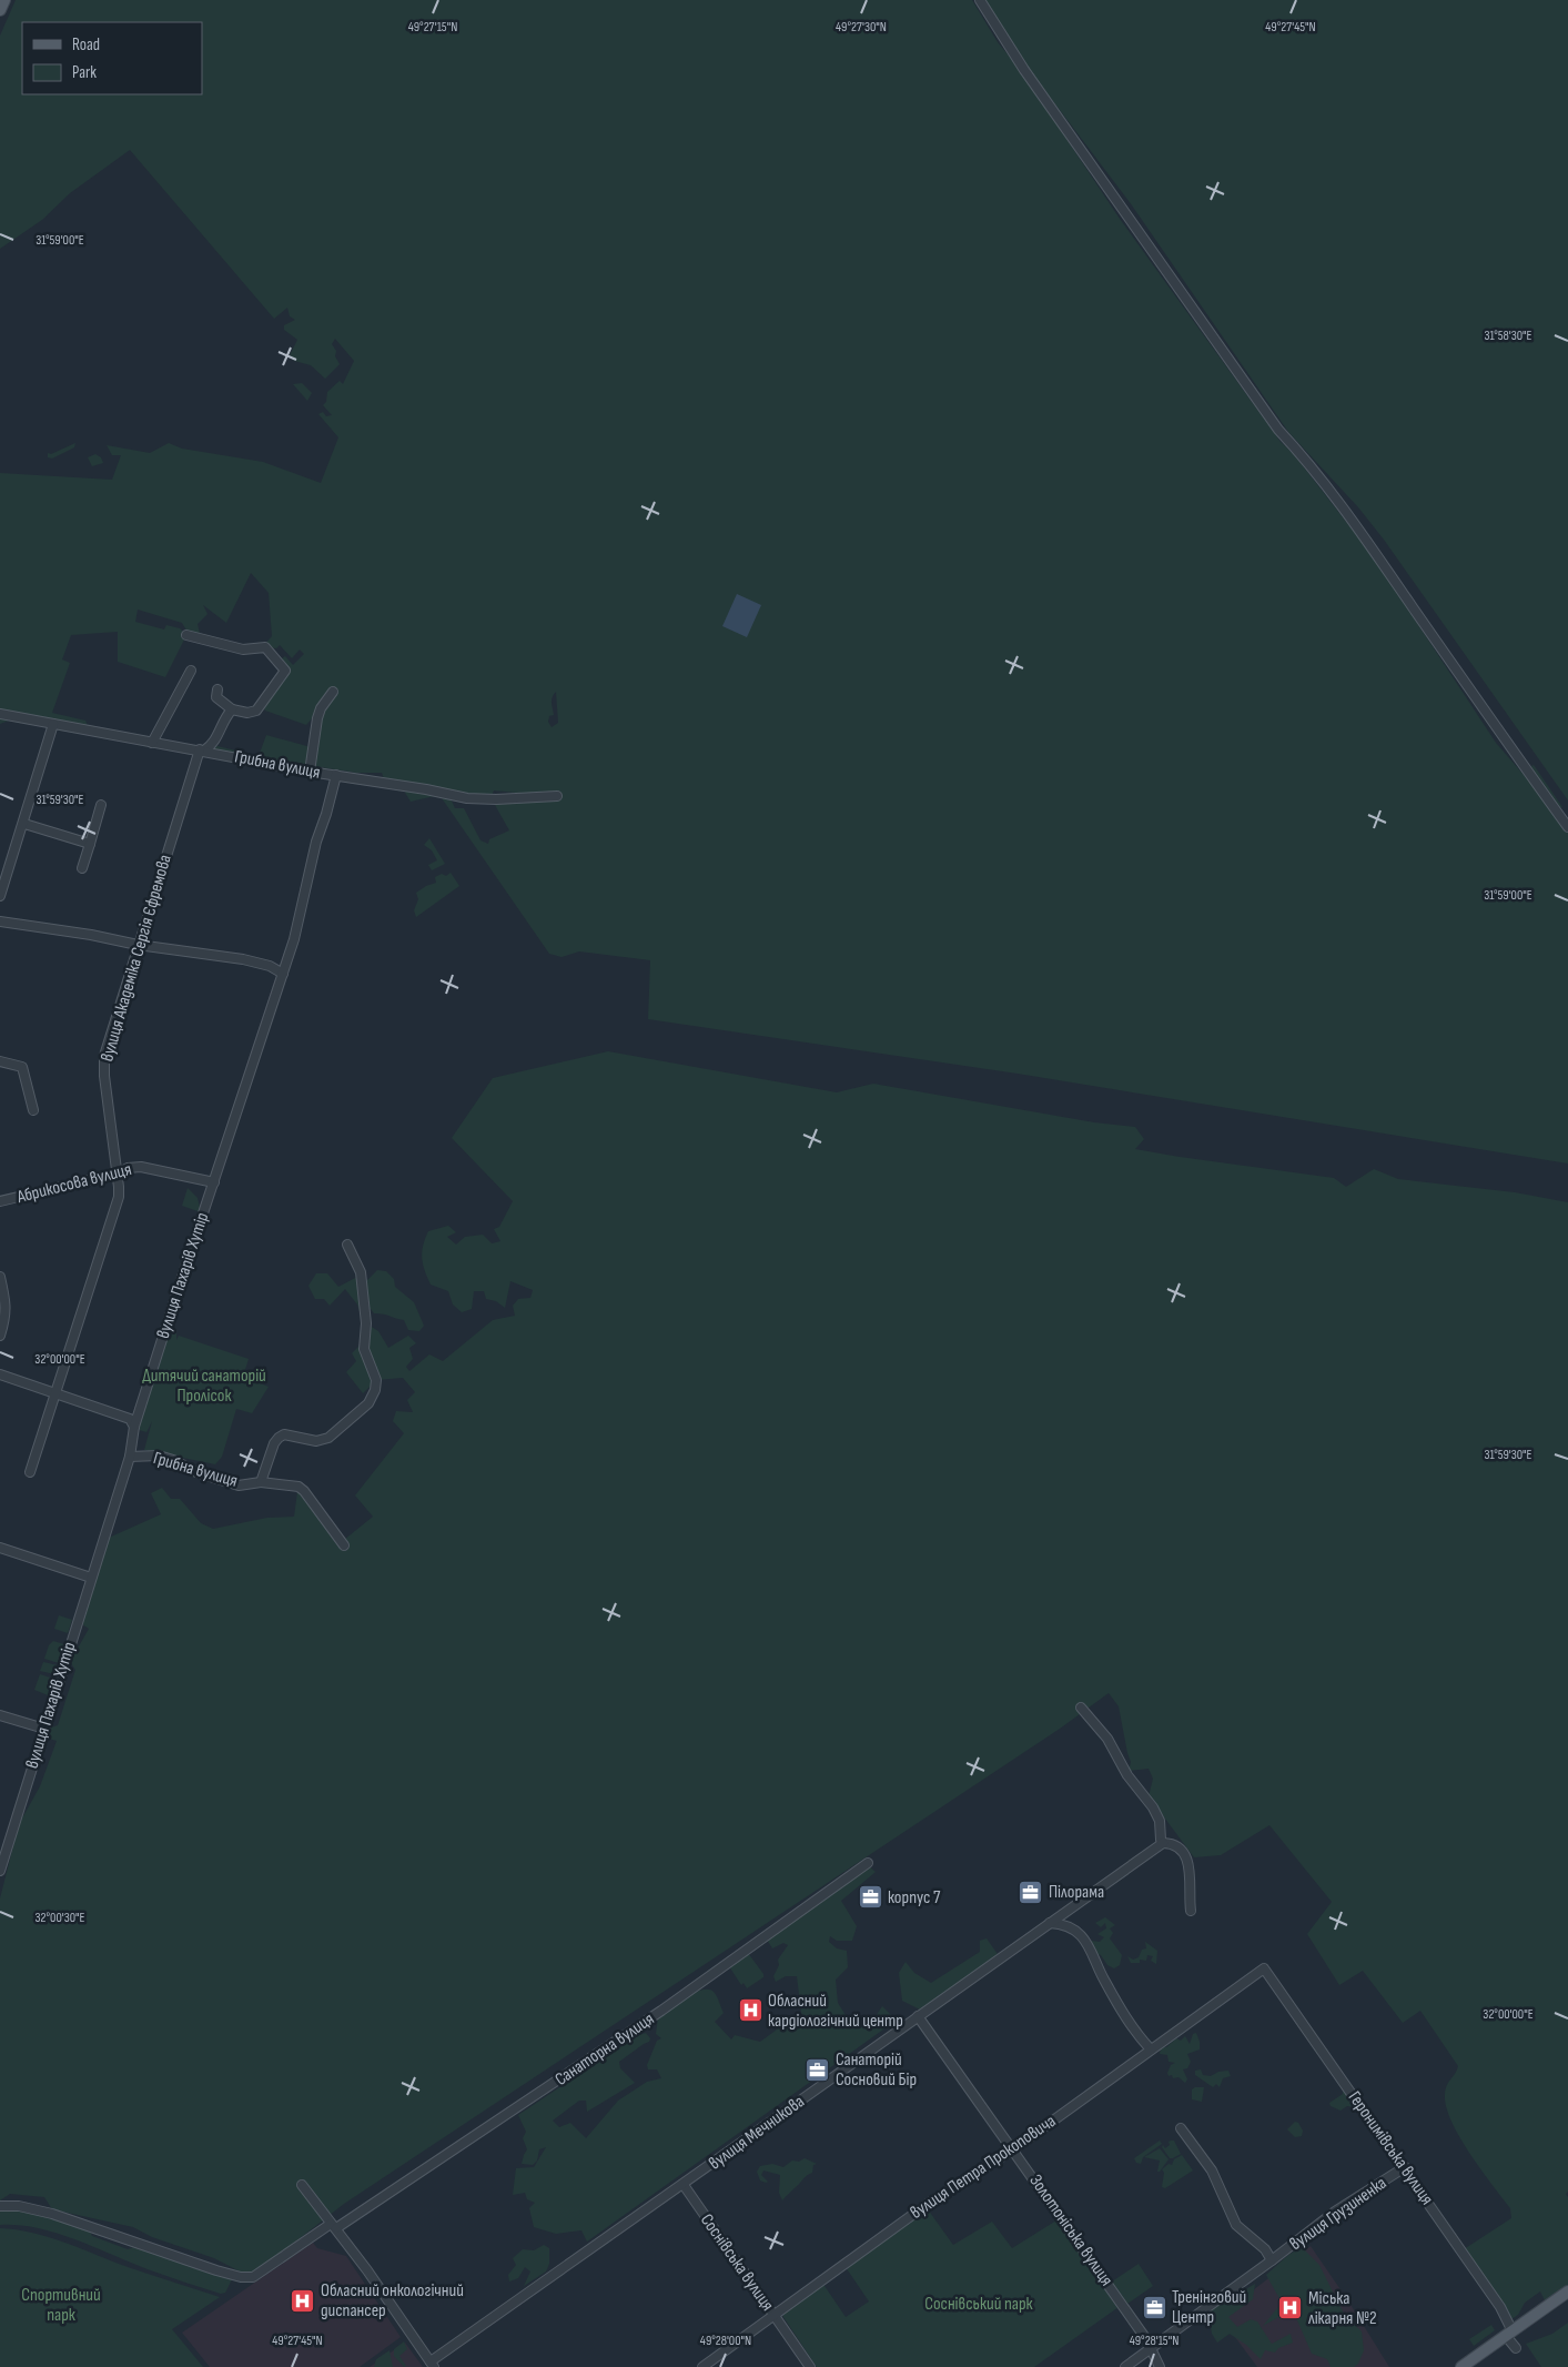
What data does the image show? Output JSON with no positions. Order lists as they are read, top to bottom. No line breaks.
{"streets":{"street":["Грибна вулиця","вулиця Академіка Сергія Єфремова","Абрикосова вулиця","вулиця Пахарів Хутір","Санаторна вулиця","вулиця Мечникова","Геронимівська вулиця","вулиця Петра Прокоповича","вулиця Грузиненка","Золотоніська вулиця","Соснівська вулиця"]},"crossings":[["Грибна вулиця","вулиця Академіка Сергія Єфремова"],["Грибна вулиця","вулиця Пахарів Хутір"],["вулиця Академіка Сергія Єфремова","Абрикосова вулиця"],["Абрикосова вулиця","вулиця Пахарів Хутір"],["вулиця Мечникова","Золотоніська вулиця"],["вулиця Мечникова","Соснівська вулиця"],["Геронимівська вулиця","вулиця Петра Прокоповича"],["Геронимівська вулиця","вулиця Грузиненка"],["вулиця Петра Прокоповича","Золотоніська вулиця"],["вулиця Петра Прокоповича","Соснівська вулиця"],["вулиця Грузиненка","Золотоніська вулиця"]],"parks":["Дитячий санаторій Пролісок","Спортивний парк","Соснівський парк"],"places":{"office":["Пілорама","корпус 7","Санаторій Сосновий Бір","Тренінговий Центр"],"hospital":["Обласний кардіологічний центр","Обласний онкологічний диспансер","Міська лікарня №2"]},"legend":["Road","Park"],"coordinates":["49°27'15\"N","49°27'30\"N","49°27'45\"N","31°59'00\"E","31°58'30\"E","31°59'30\"E","32°00'00\"E","32°00'30\"E","49°28'00\"N","49°28'15\"N"]}
